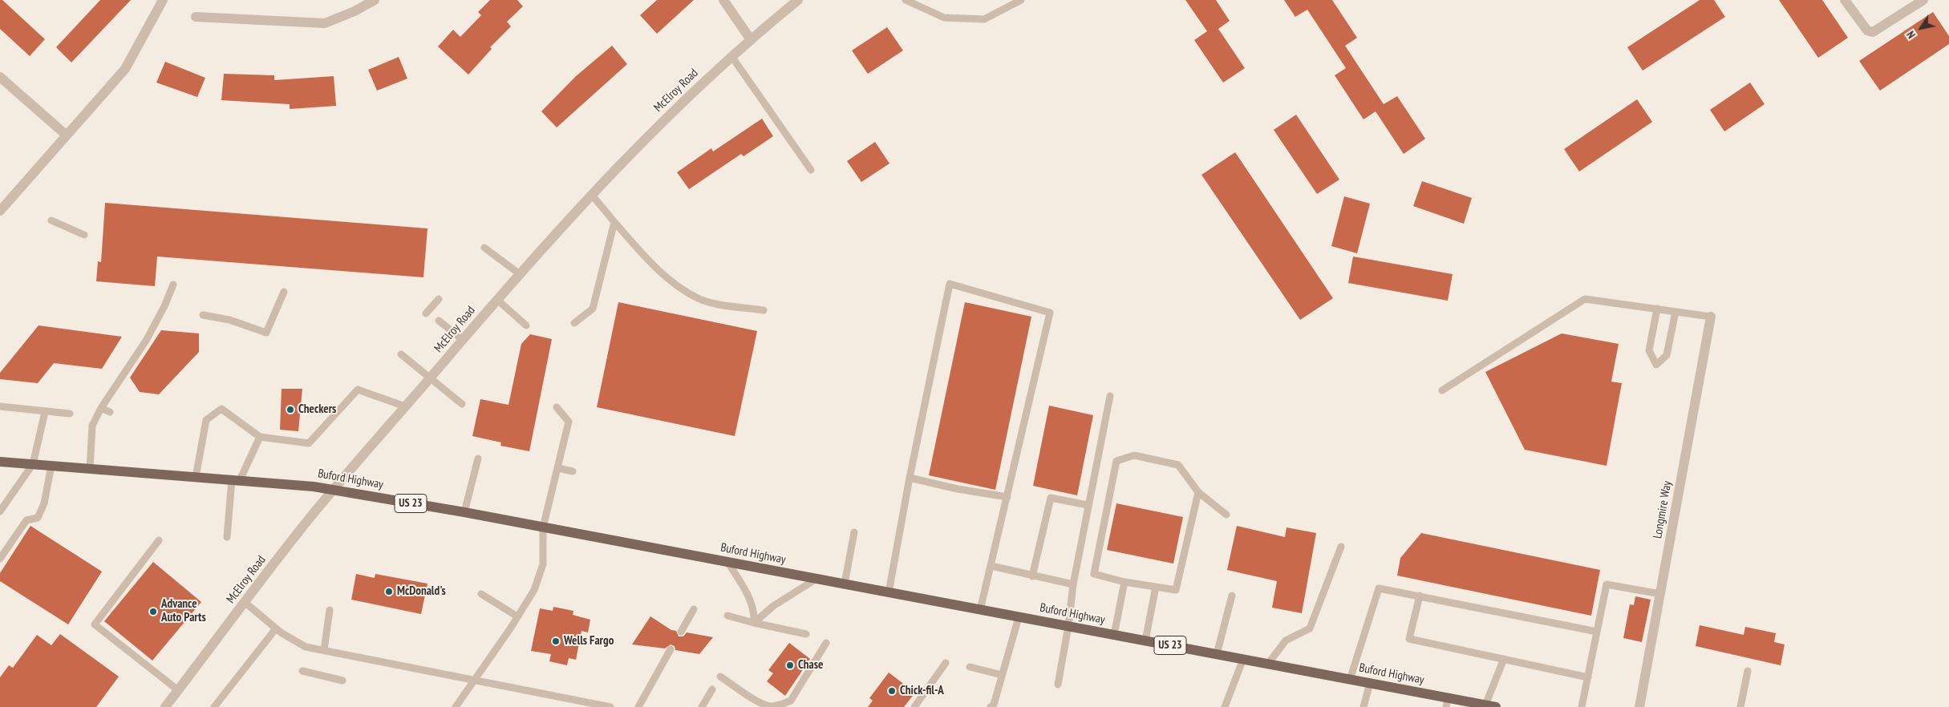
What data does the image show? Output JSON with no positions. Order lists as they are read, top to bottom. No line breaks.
{"streets":{"main road":["Buford Highway","US 23"],"street":["McElroy Road","Longmire Way"]},"crossings":[["McElroy Road","Buford Highway"]],"places":["Checkers","McDonald's","Advance Auto Parts","Wells Fargo","Chase","Chick-fil-A"],"north":"bottom left"}
